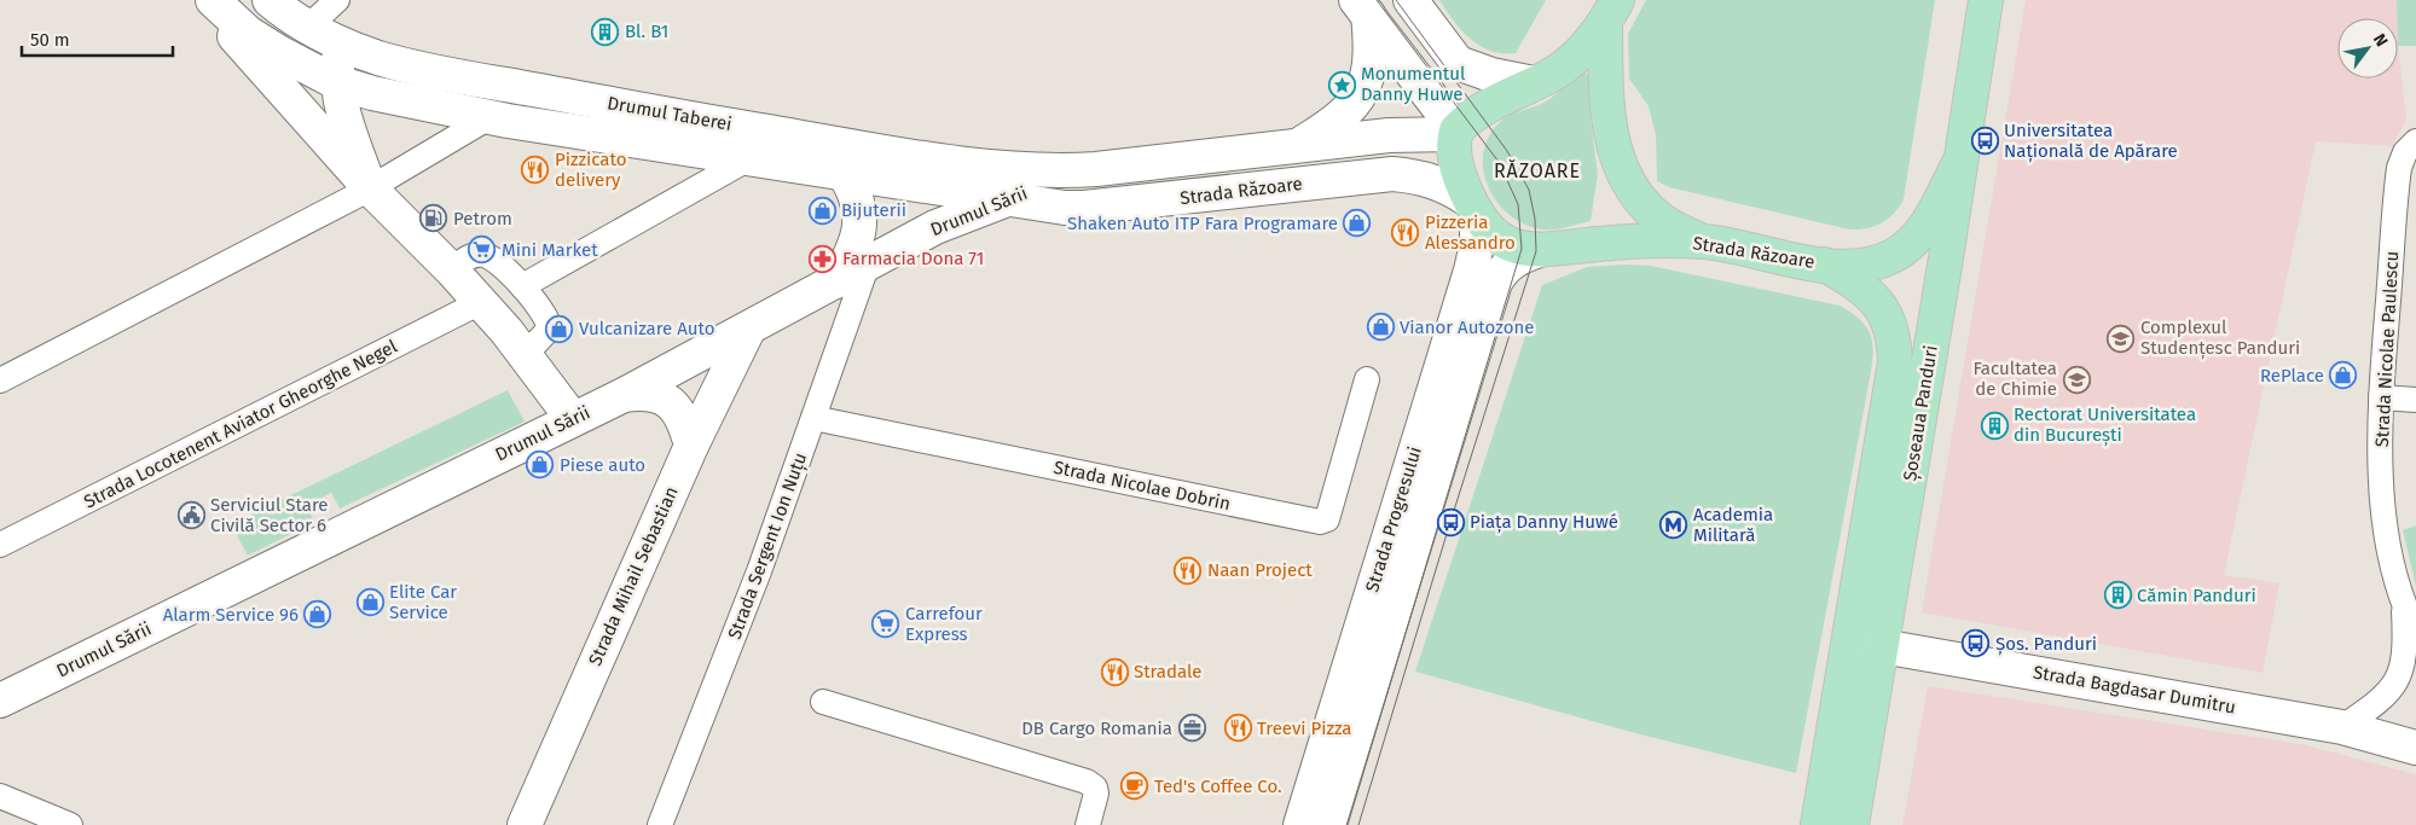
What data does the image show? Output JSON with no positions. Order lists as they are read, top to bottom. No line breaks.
{"streets":{"main road":["Drumul Taberei","Strada Răzoare","Drumul Sării","Șoseaua Panduri","Strada Progresului","Strada Mihail Sebastian","Strada Bagdasar Dumitru"],"street":["Strada Nicolae Paulescu","Strada Locotenent Aviator Gheorghe Negel","Strada Nicolae Dobrin","Strada Sergent Ion Nuțu"]},"crossings":[["Drumul Taberei","Strada Răzoare"],["Drumul Taberei","Drumul Sării"],["Strada Răzoare","Drumul Sării"],["Strada Răzoare","Șoseaua Panduri"],["Strada Răzoare","Strada Progresului"],["Drumul Sării","Strada Sergent Ion Nuțu"],["Drumul Sării","Strada Mihail Sebastian"],["Șoseaua Panduri","Strada Bagdasar Dumitru"],["Strada Nicolae Dobrin","Strada Sergent Ion Nuțu"]],"districts":["RĂZOARE"],"places":{"building":["Bl. B1","Rectorat Universitatea din București","Cămin Panduri"],"place":["Monumentul Danny Huwe"],"bus stop":["Universitatea Națională de Apărare","Piața Danny Huwé","Șos. Panduri"],"restaurant":["Pizzicato delivery","Pizzeria Alessandro","Naan Project","Stradale","Treevi Pizza"],"shop":["Bijuterii","Shaken Auto ITP Fara Programare","Vianor Autozone","Vulcanizare Auto","RePlace","Piese auto","Elite Car Service","Alarm Service 96"],"fuel station":["Petrom"],"supermarket":["Mini Market","Carrefour Express"],"pharmacy":["Farmacia Dona 71"],"school or university":["Complexul Studențesc Panduri","Facultatea de Chimie"],"public building":["Serviciul Stare Civilă Sector 6"],"metro station":["Academia Militară"],"office":["DB Cargo Romania"],"cafe":["Ted's Coffee Co."]},"scale_bar":"50 m","north":"top right"}
